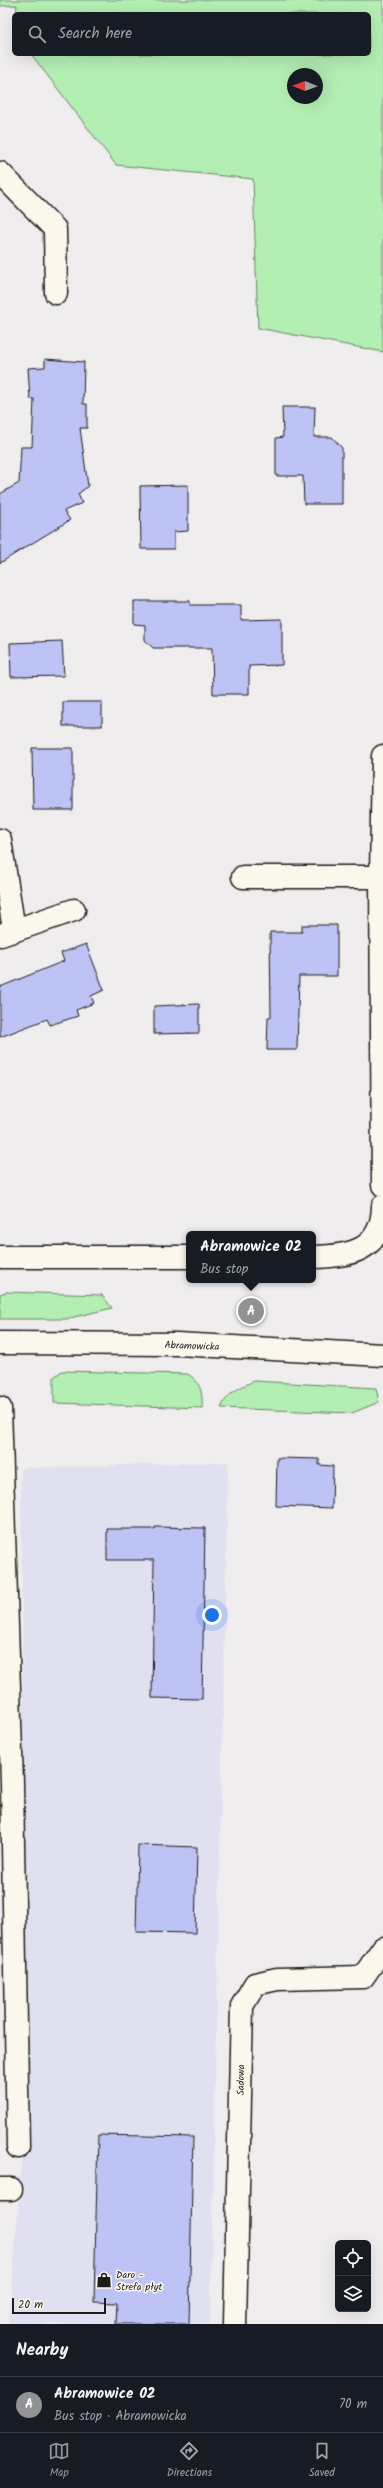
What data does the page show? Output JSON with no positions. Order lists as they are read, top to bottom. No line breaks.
{"streets":{"street":["Abramowicka","Sadowa"]},"places":{"shop":["Daro - Strefa płyt"]},"scale_bar":"20 m","north":"left","page":{"search":"Search here","popup":["Abramowice 02","Bus stop"],"pins":"A","scale":"20 m","heading":"Nearby","list":[{"mark":"A","name":"Abramowice 02","note":"Bus stop · Abramowicka","value":"70 m"}],"nav":["Map","Directions","Saved"]}}
